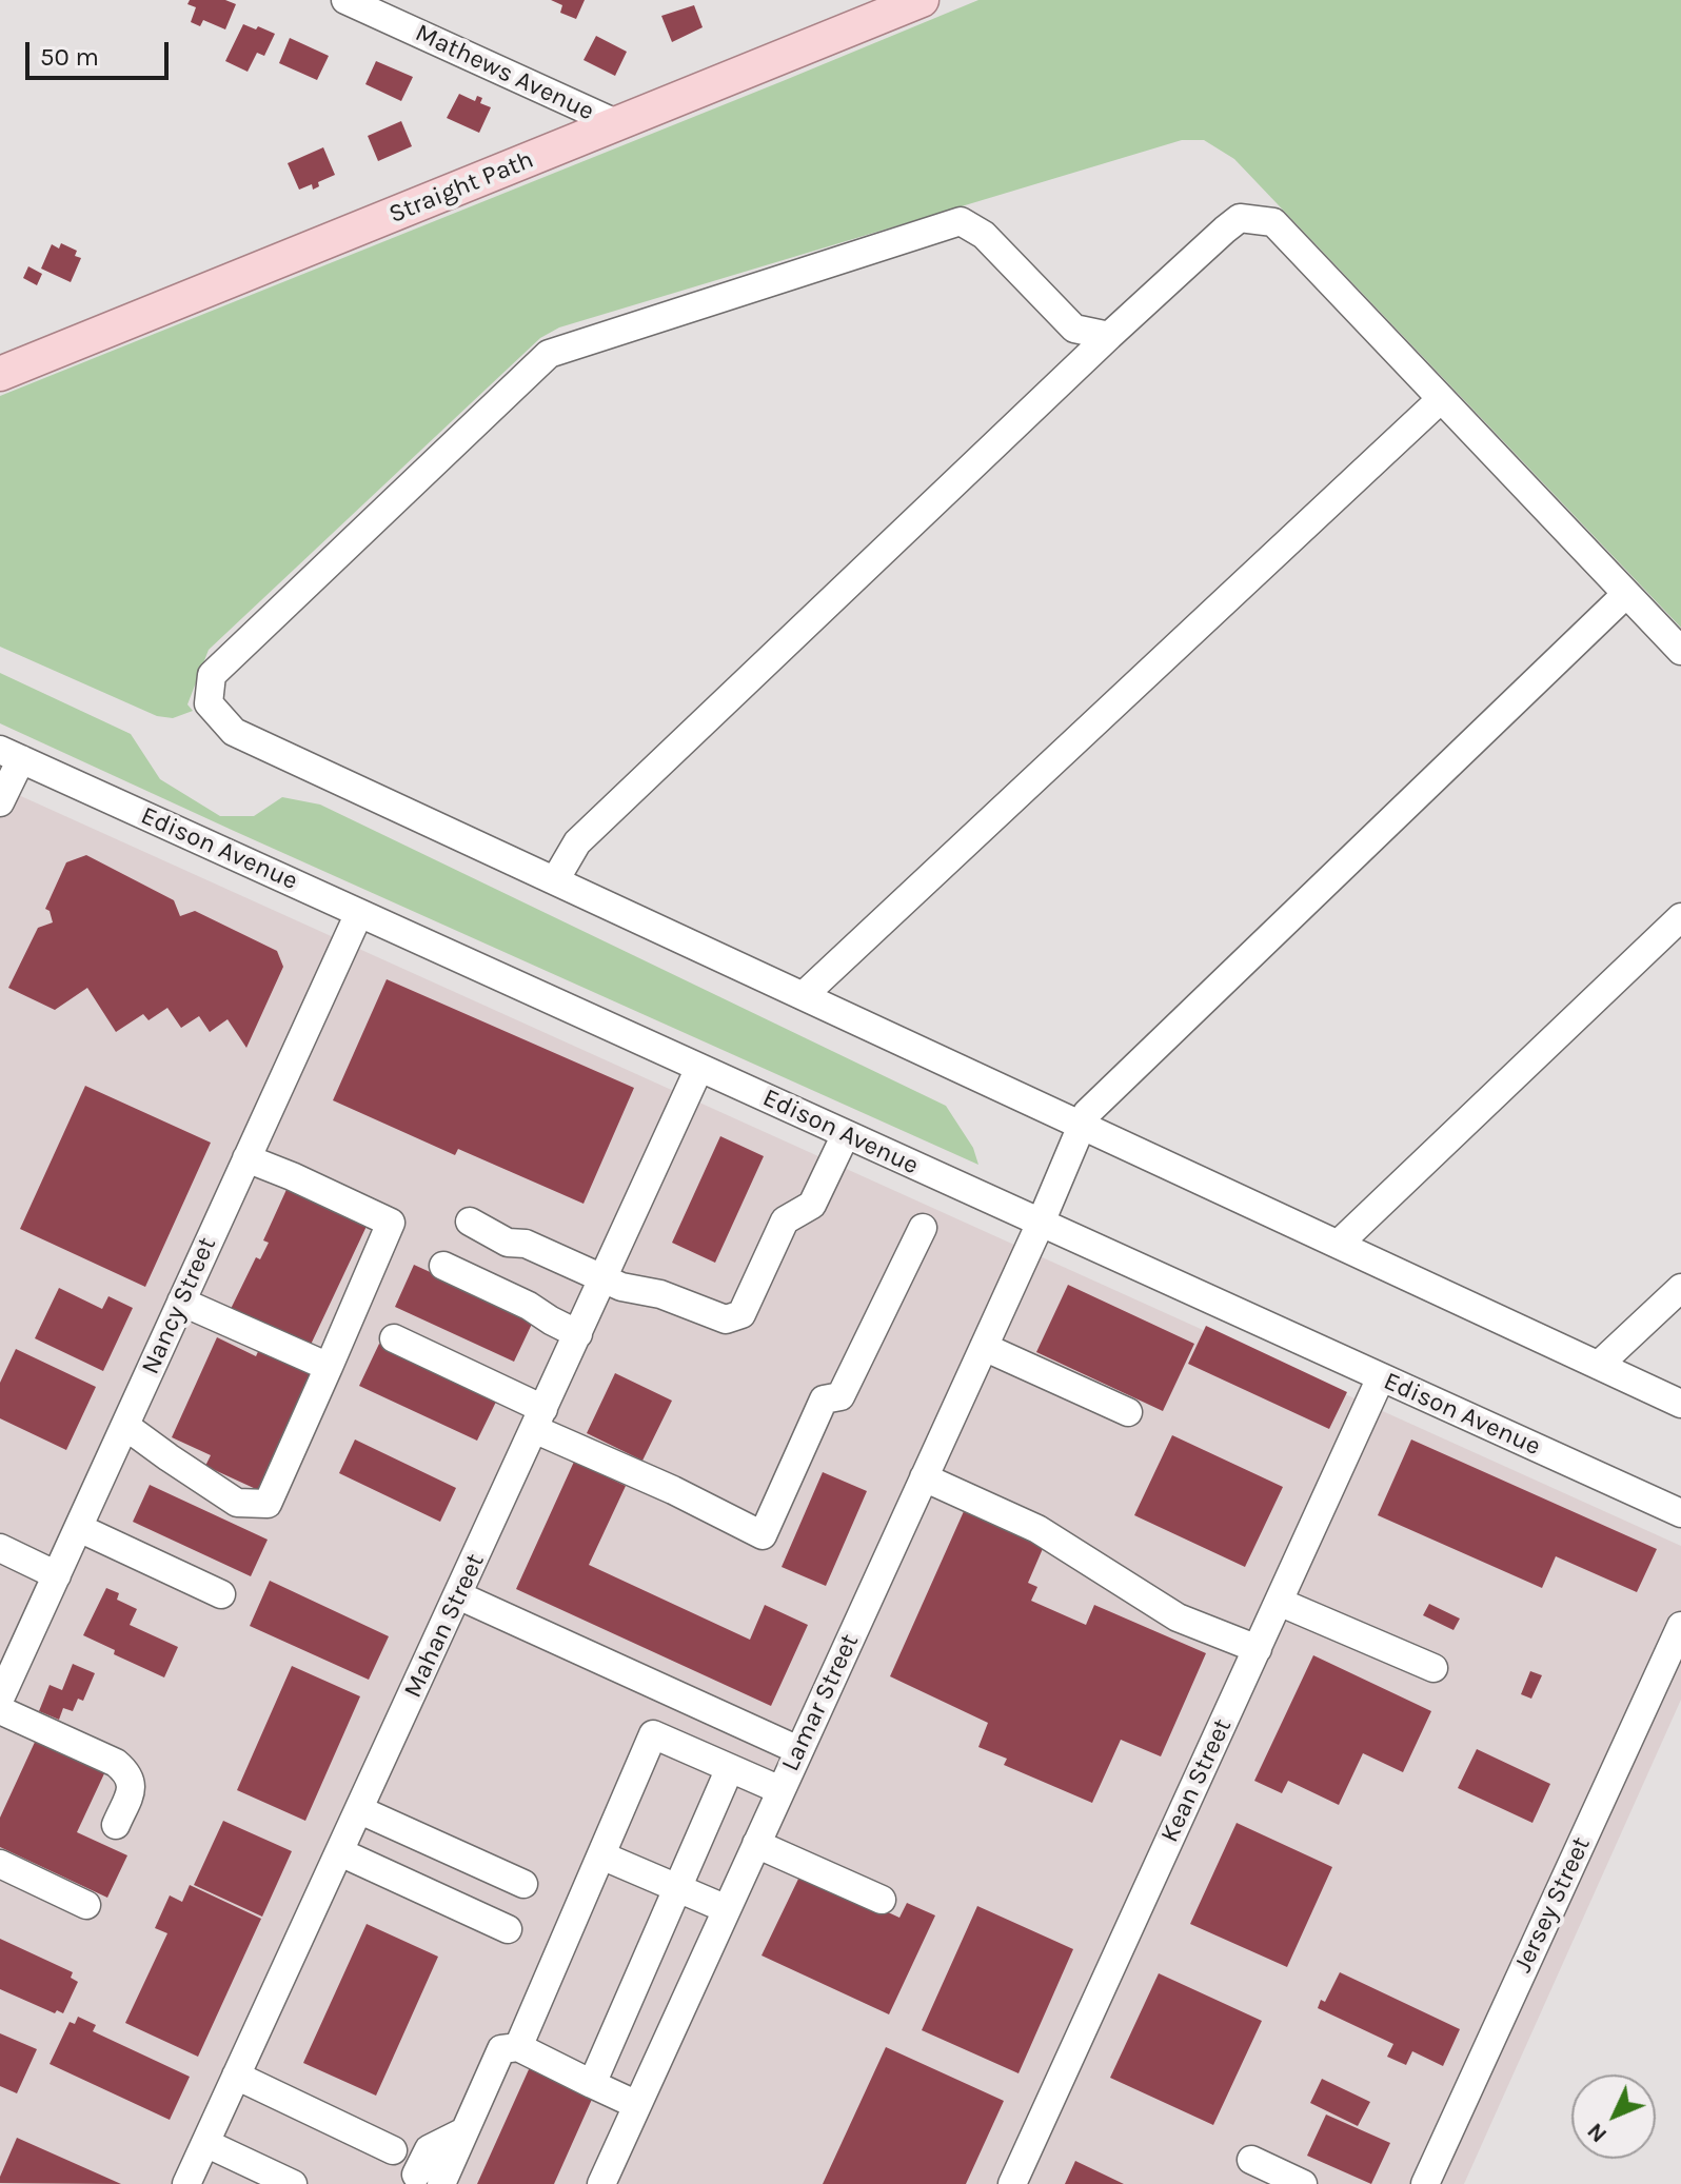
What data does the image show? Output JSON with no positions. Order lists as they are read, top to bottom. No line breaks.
{"streets":{"main road":["Straight Path"],"street":["Mathews Avenue","Edison Avenue","Nancy Street","Mahan Street","Lamar Street","Kean Street","Jersey Street"]},"crossings":[["Mathews Avenue","Straight Path"],["Edison Avenue","Nancy Street"],["Edison Avenue","Mahan Street"],["Edison Avenue","Lamar Street"],["Edison Avenue","Kean Street"]],"scale_bar":"50 m","north":"bottom left"}
